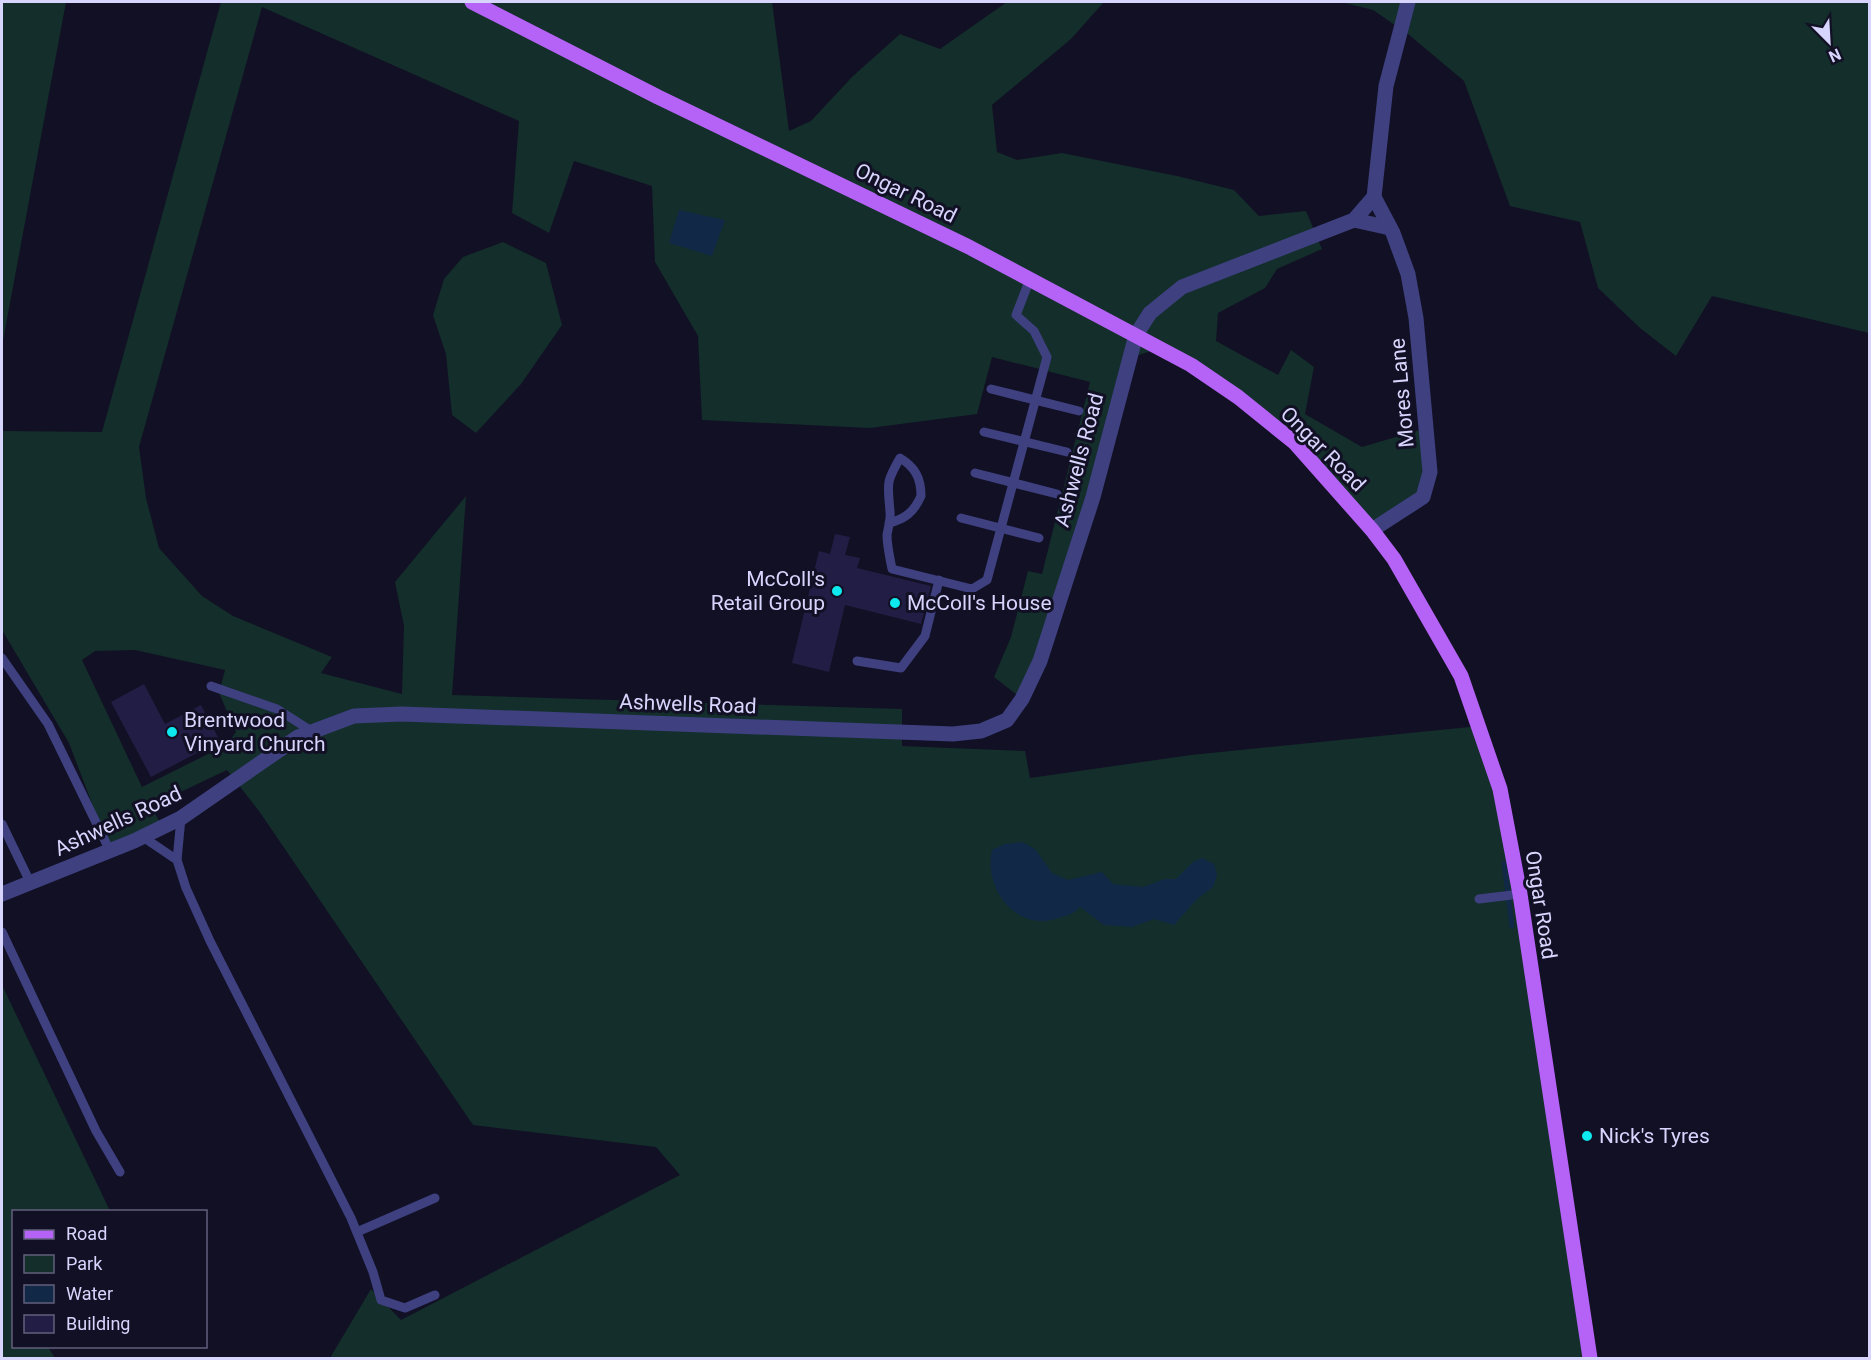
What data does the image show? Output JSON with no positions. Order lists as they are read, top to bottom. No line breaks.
{"streets":{"main road":["Ongar Road"],"street":["Mores Lane","Ashwells Road"]},"crossings":[["Ongar Road","Mores Lane"],["Ongar Road","Ashwells Road"]],"places":["McColl's Retail Group","McColl's House","Brentwood Vinyard Church","Nick's Tyres"],"legend":["Road","Park","Water","Building"],"north":"bottom right"}
